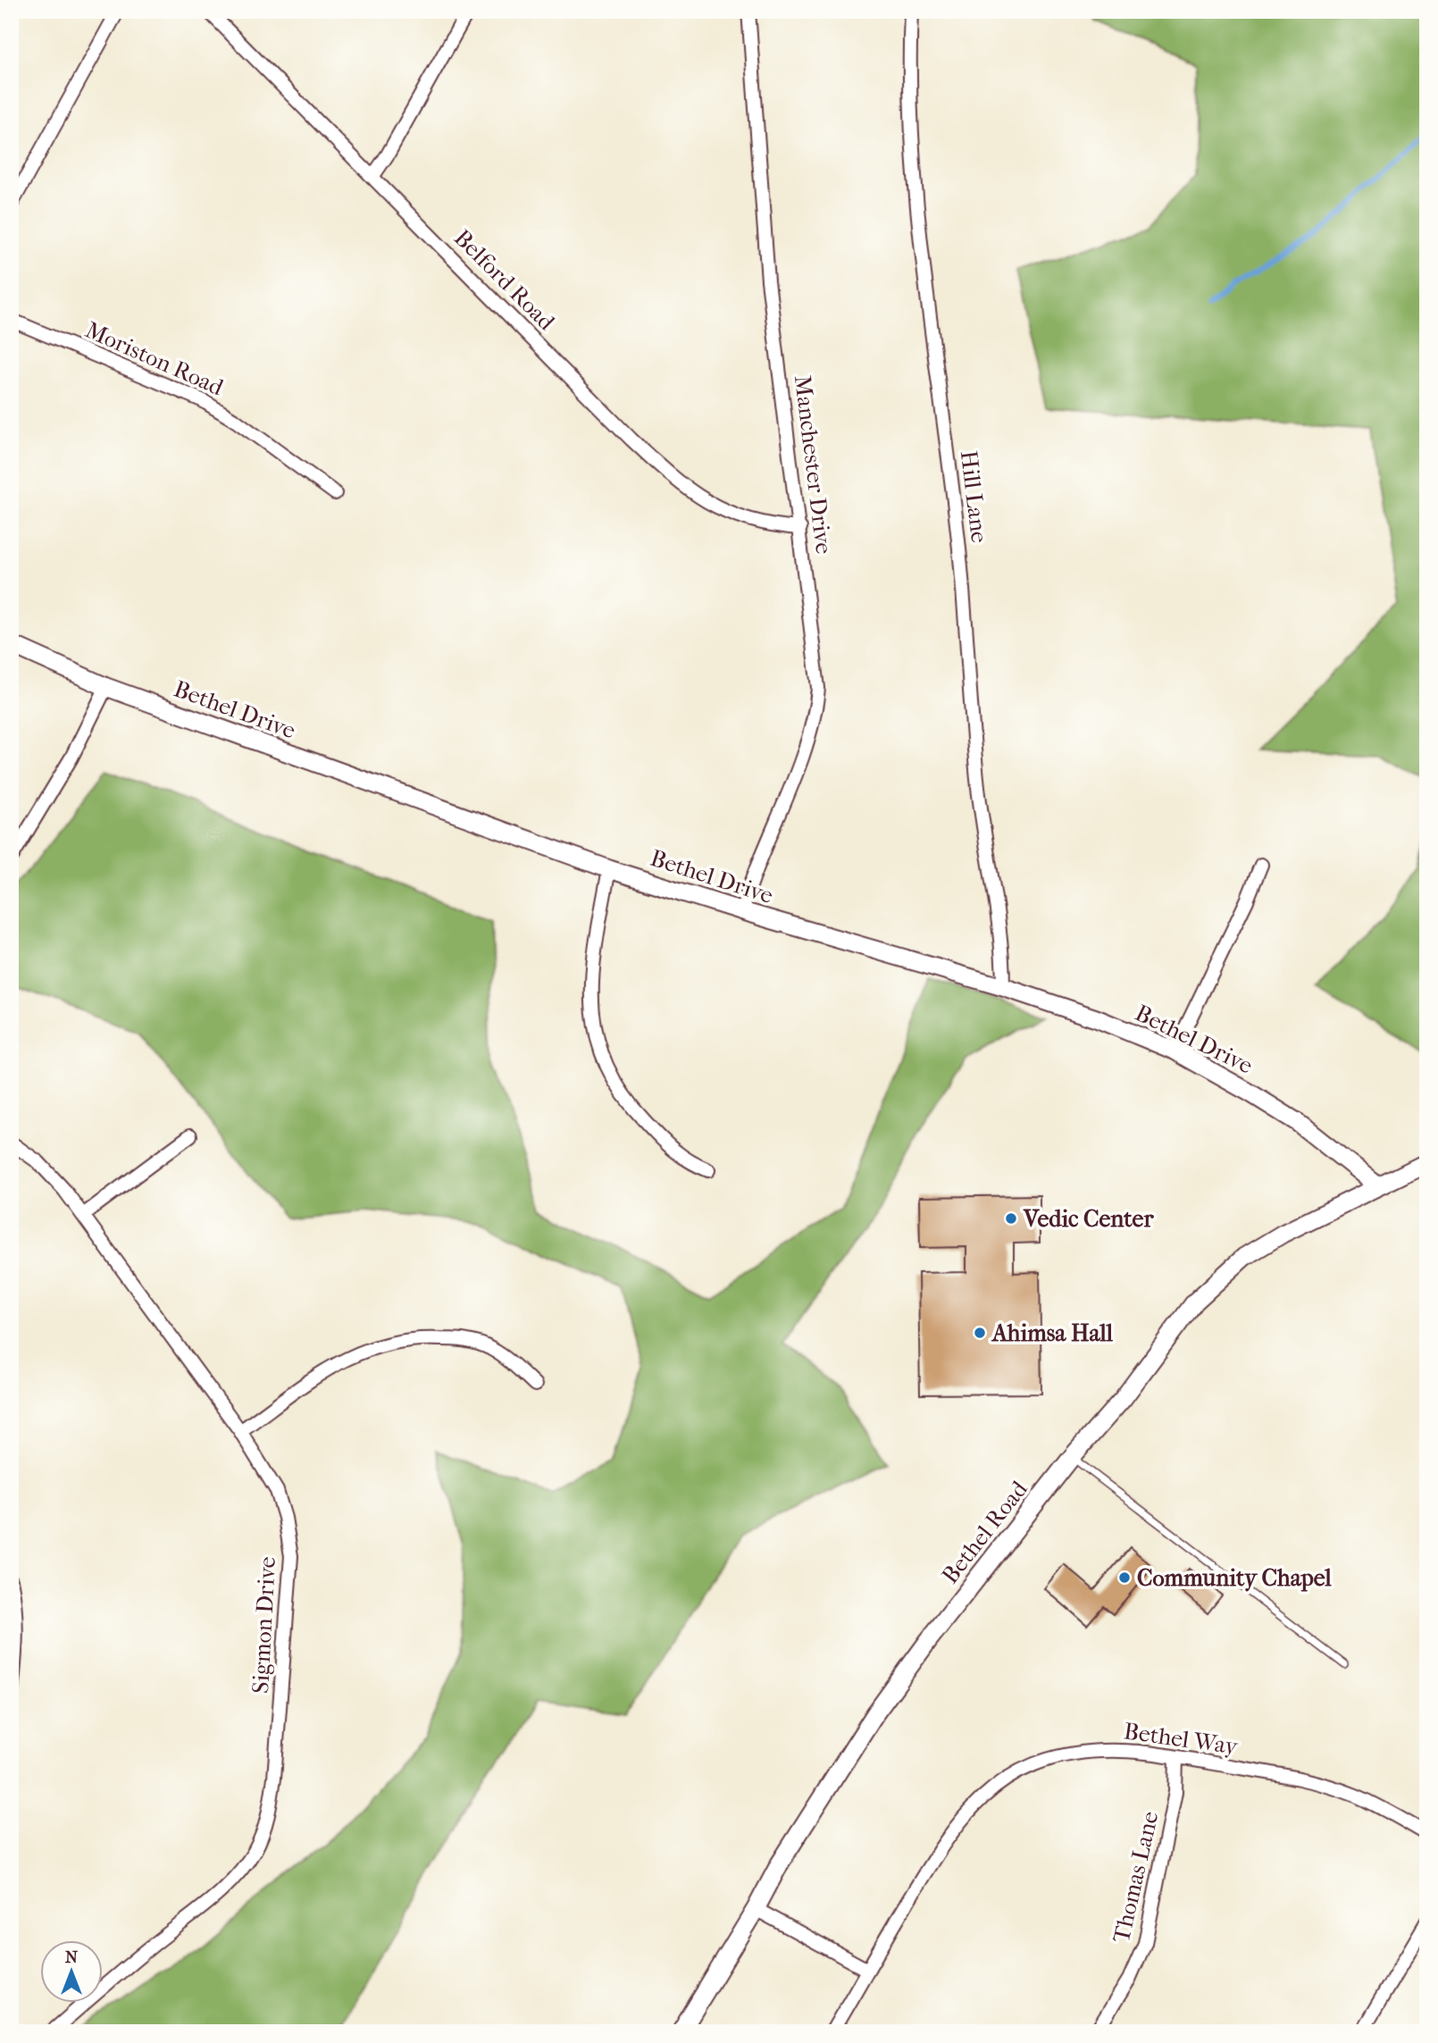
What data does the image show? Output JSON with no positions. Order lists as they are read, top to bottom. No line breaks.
{"streets":{"street":["Belford Road","Moriston Road","Manchester Drive","Hill Lane","Bethel Drive","Bethel Road","Sigmon Drive","Bethel Way","Thomas Lane"]},"crossings":[["Belford Road","Manchester Drive"],["Manchester Drive","Bethel Drive"],["Hill Lane","Bethel Drive"],["Bethel Drive","Bethel Road"],["Bethel Way","Thomas Lane"]],"places":["Vedic Center","Ahimsa Hall","Community Chapel"],"north":"top"}
